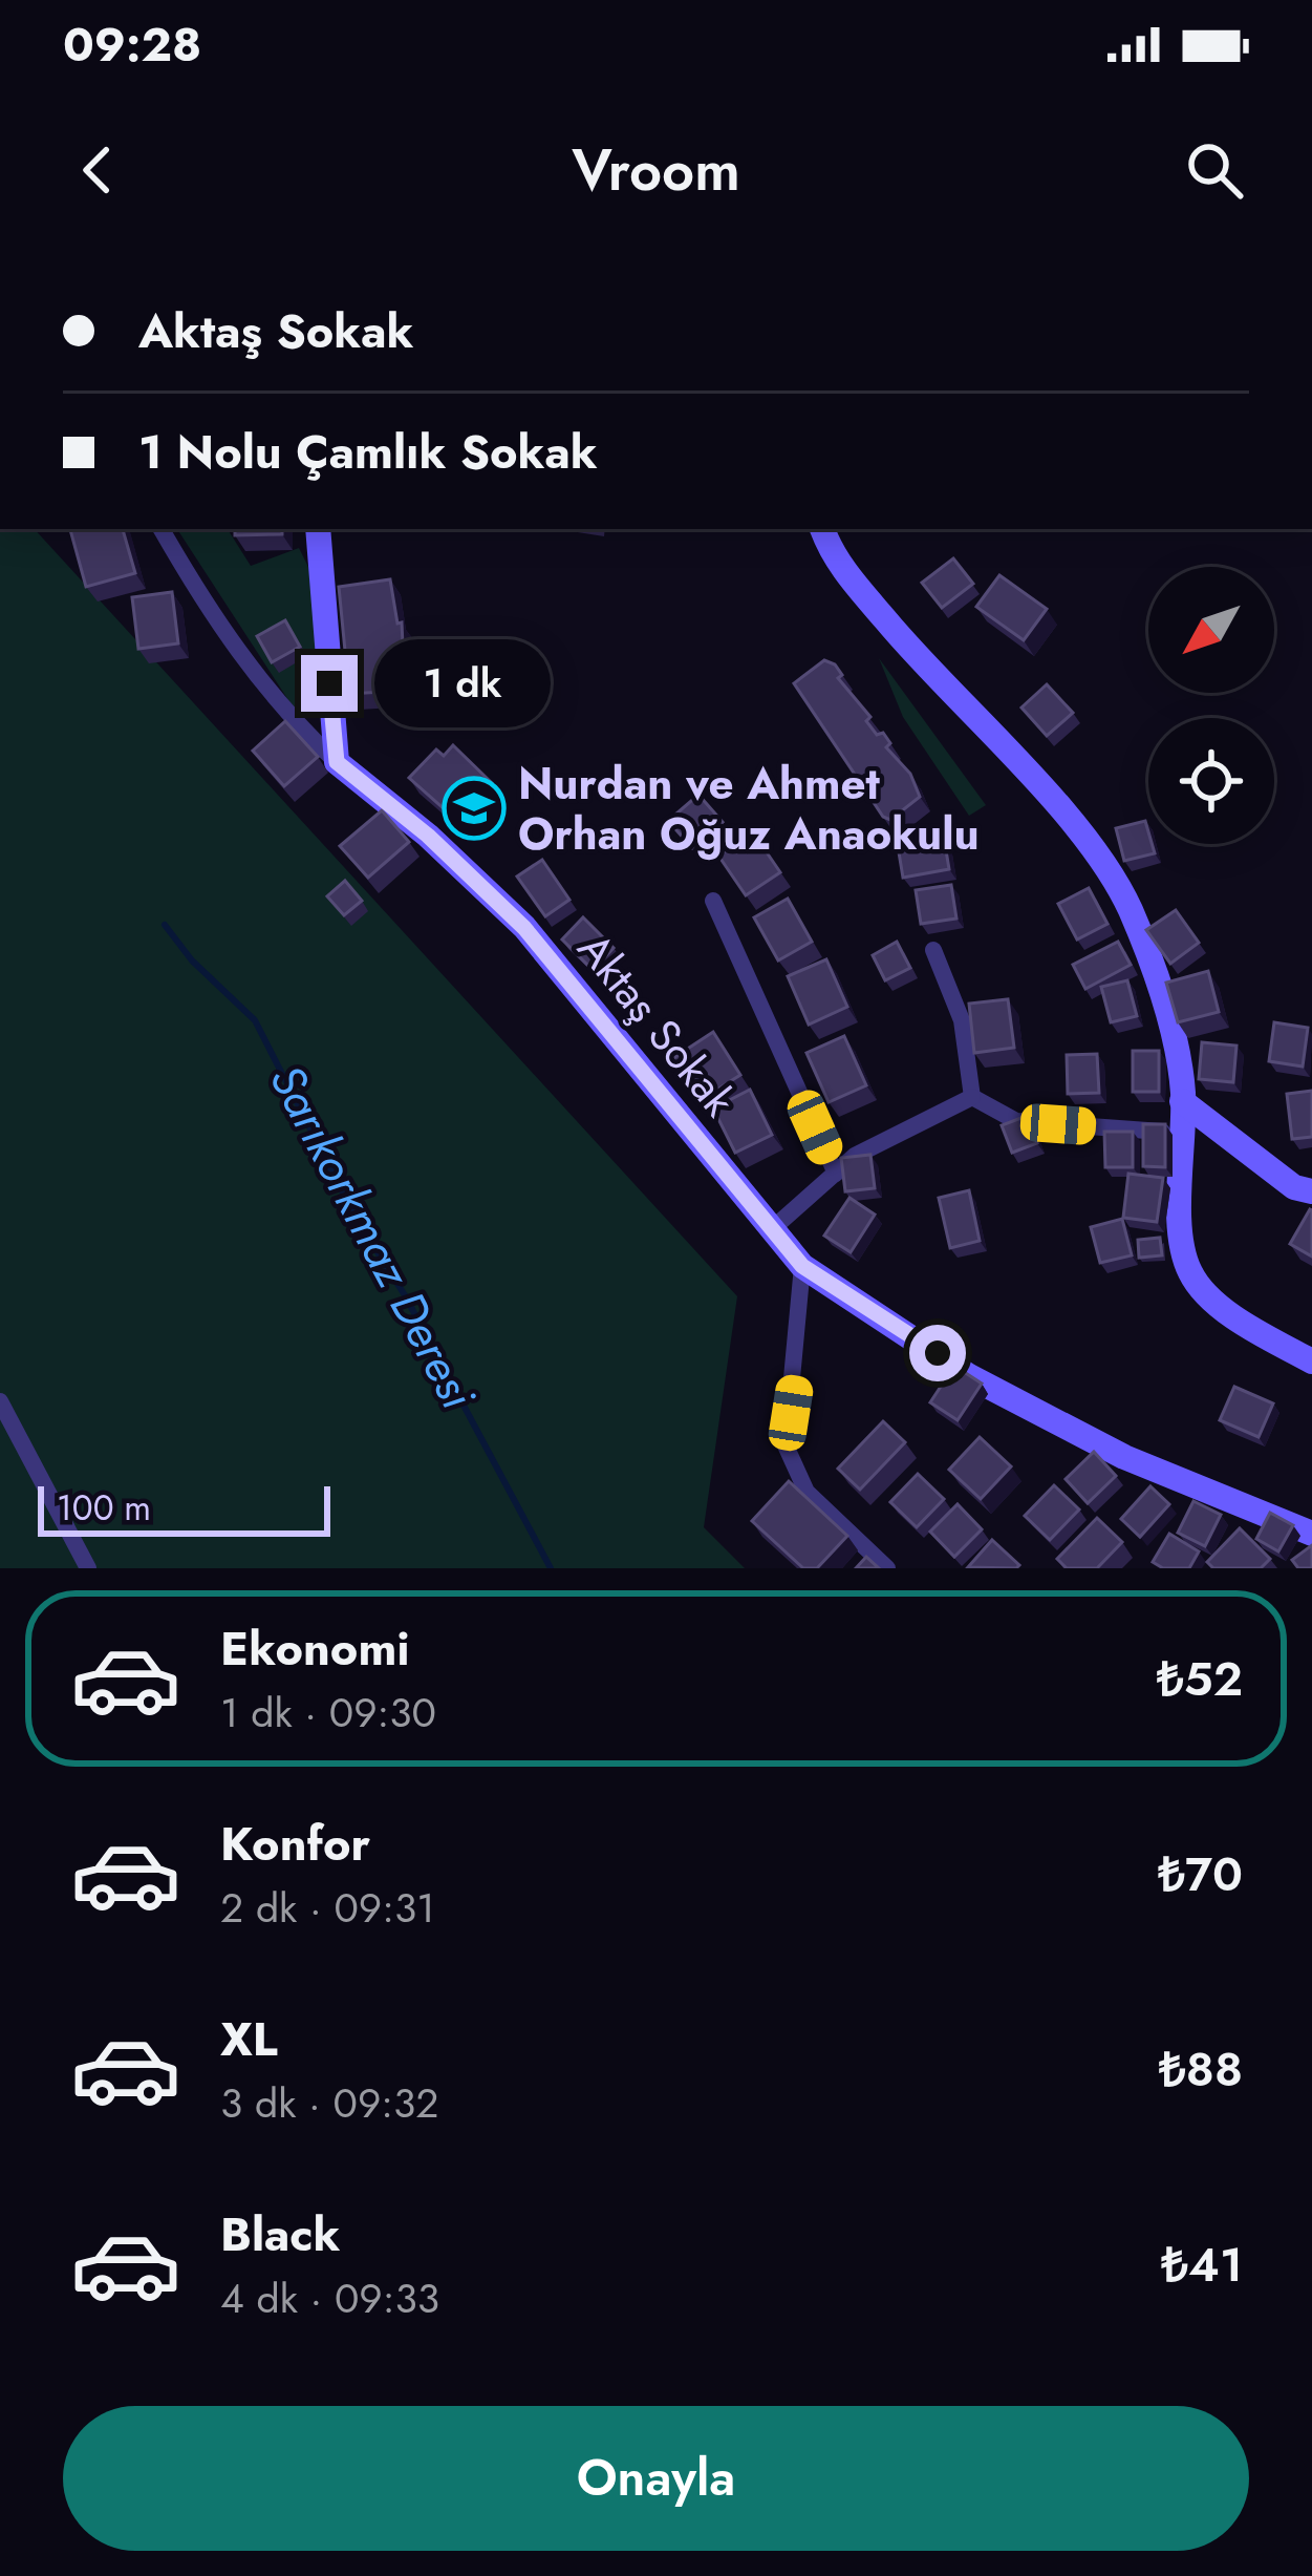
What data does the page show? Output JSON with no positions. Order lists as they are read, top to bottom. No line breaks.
{"streets":{"street":["Aktaş Sokak"]},"water":["Sarıkorkmaz Deresi"],"places":{"school or university":["Nurdan ve Ahmet Orhan Oğuz Anaokulu"]},"scale_bar":"100 m","north":"bottom left","page":{"status":"09:28","header":"Vroom","banner":["Aktaş Sokak","1 Nolu Çamlık Sokak"],"bubble":"1 dk","scale":"100 m","list":[{"name":"Ekonomi","note":"1 dk · 09:30","value":"₺52"},{"name":"Konfor","note":"2 dk · 09:31","value":"₺70"},{"name":"XL","note":"3 dk · 09:32","value":"₺88"},{"name":"Black","note":"4 dk · 09:33","value":"₺41"}],"buttons":"Onayla"}}
